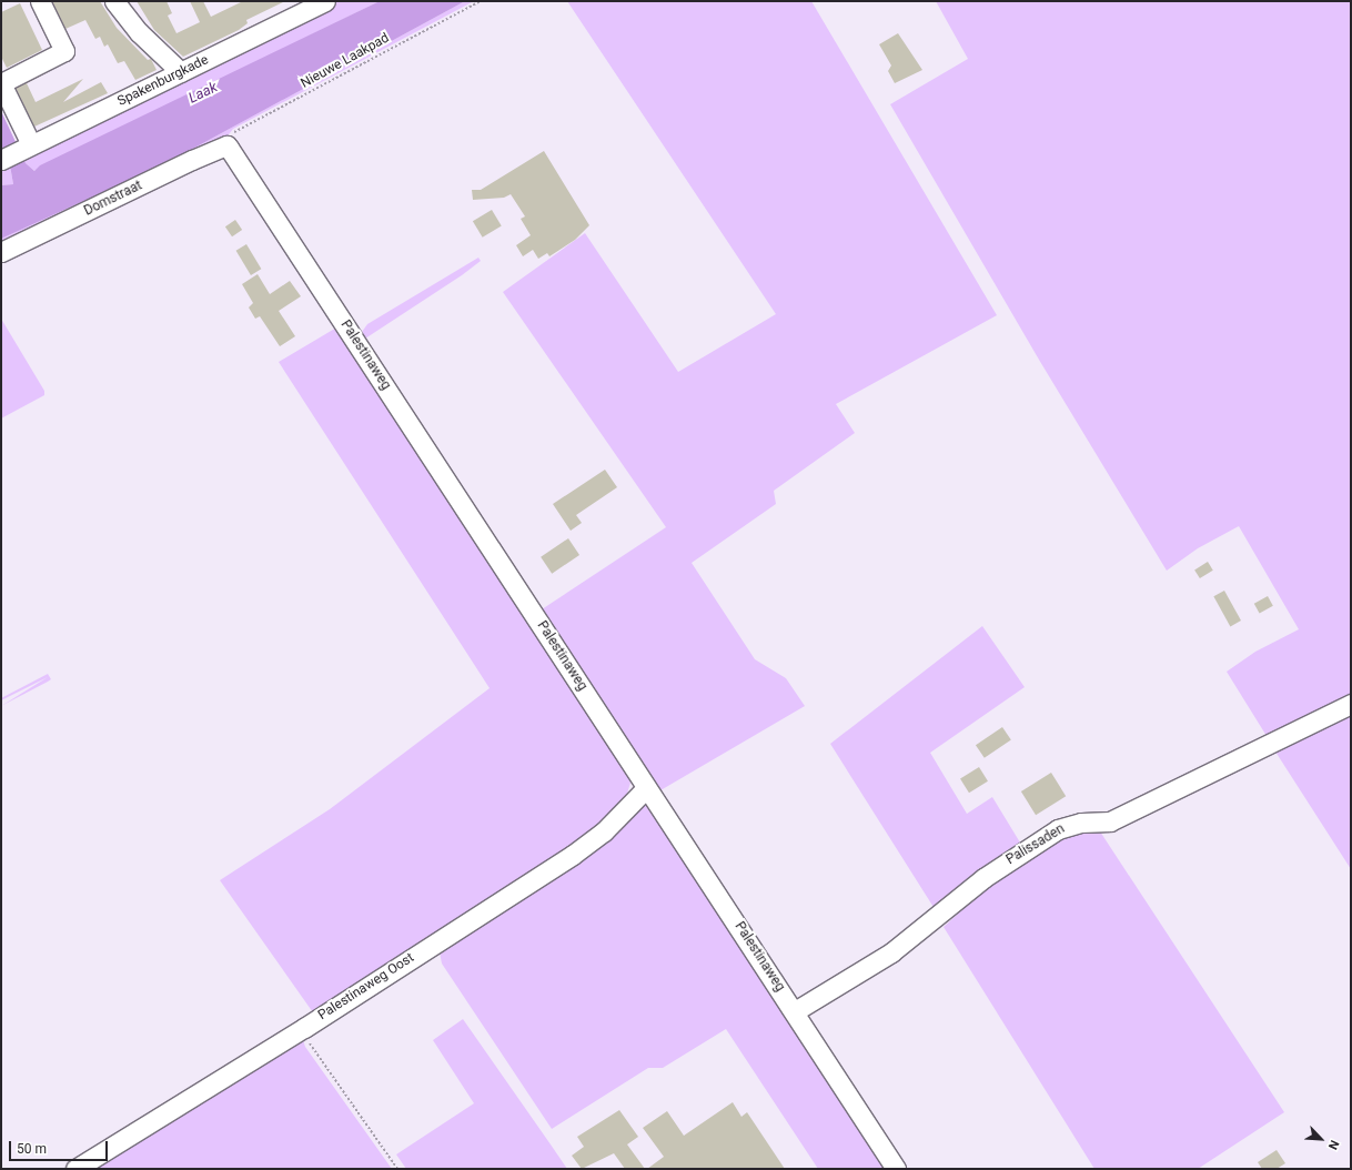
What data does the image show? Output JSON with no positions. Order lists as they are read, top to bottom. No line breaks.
{"streets":{"street":["Spakenburgkade","Domstraat","Palestinaweg","Palissaden","Palestinaweg Oost"],"path":["Nieuwe Laakpad"]},"crossings":[["Nieuwe Laakpad","Domstraat"],["Nieuwe Laakpad","Palestinaweg"],["Domstraat","Palestinaweg"],["Palestinaweg","Palissaden"],["Palestinaweg","Palestinaweg Oost"]],"water":["Laak"],"scale_bar":"50 m","north":"bottom right"}
